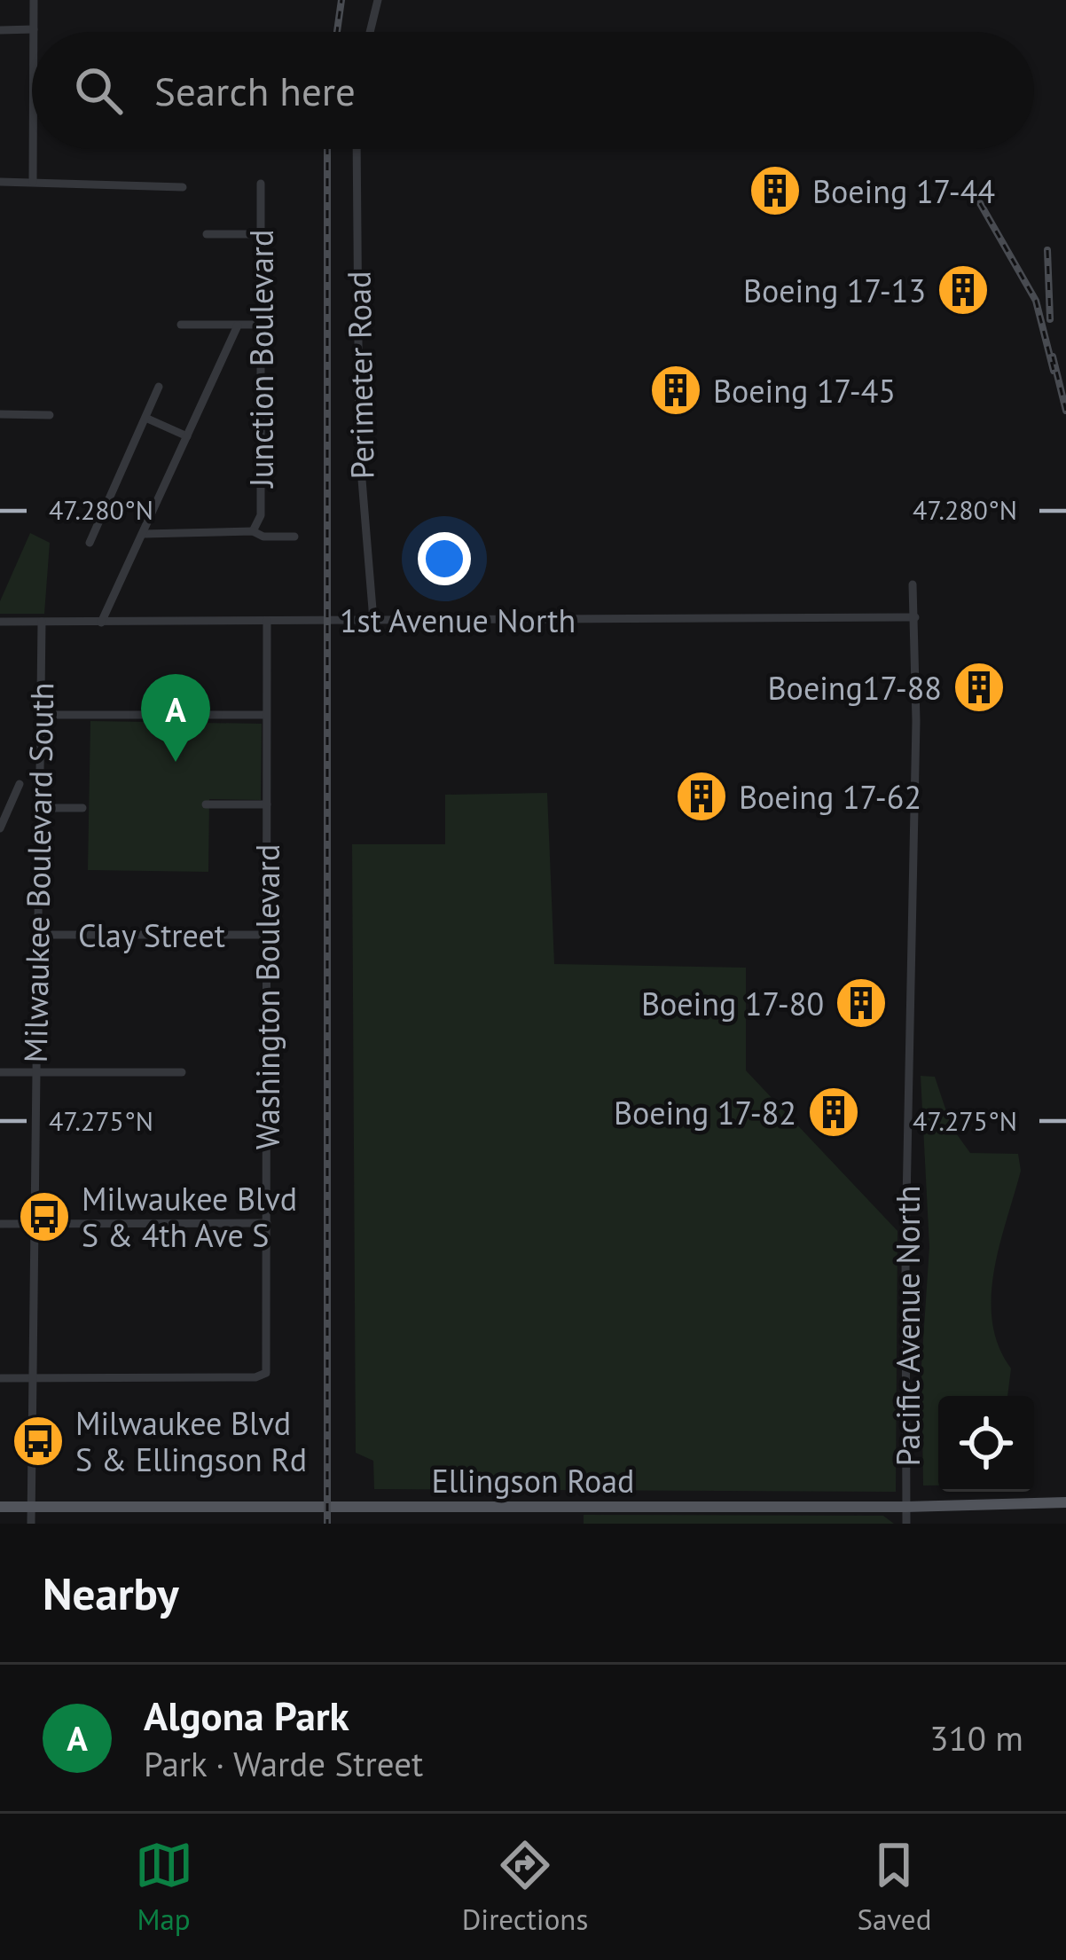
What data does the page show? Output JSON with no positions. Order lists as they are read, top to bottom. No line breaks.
{"streets":{"main road":["Ellingson Road"],"street":["Junction Boulevard","Perimeter Road","1st Avenue North","Milwaukee Boulevard South","Clay Street","Washington Boulevard","Pacific Avenue North"]},"crossings":[["Perimeter Road","1st Avenue North"],["1st Avenue North","Milwaukee Boulevard South"],["1st Avenue North","Washington Boulevard"],["1st Avenue North","Pacific Avenue North"],["Milwaukee Boulevard South","Clay Street"],["Milwaukee Boulevard South","Washington Boulevard"],["Milwaukee Boulevard South","Ellingson Road"],["Clay Street","Washington Boulevard"],["Pacific Avenue North","Ellingson Road"]],"places":{"building":["Boeing 17-44","Boeing 17-13","Boeing 17-45","Boeing17-88","Boeing 17-62","Boeing 17-80","Boeing 17-82"],"bus stop":["Milwaukee Blvd S & 4th Ave S","Milwaukee Blvd S & Ellingson Rd"]},"page":{"search":"Search here","pins":"A","heading":"Nearby","list":[{"mark":"A","name":"Algona Park","note":"Park · Warde Street","value":"310 m"}],"nav":["Map","Directions","Saved"]},"coordinates":["47.280°N","47.275°N"]}
